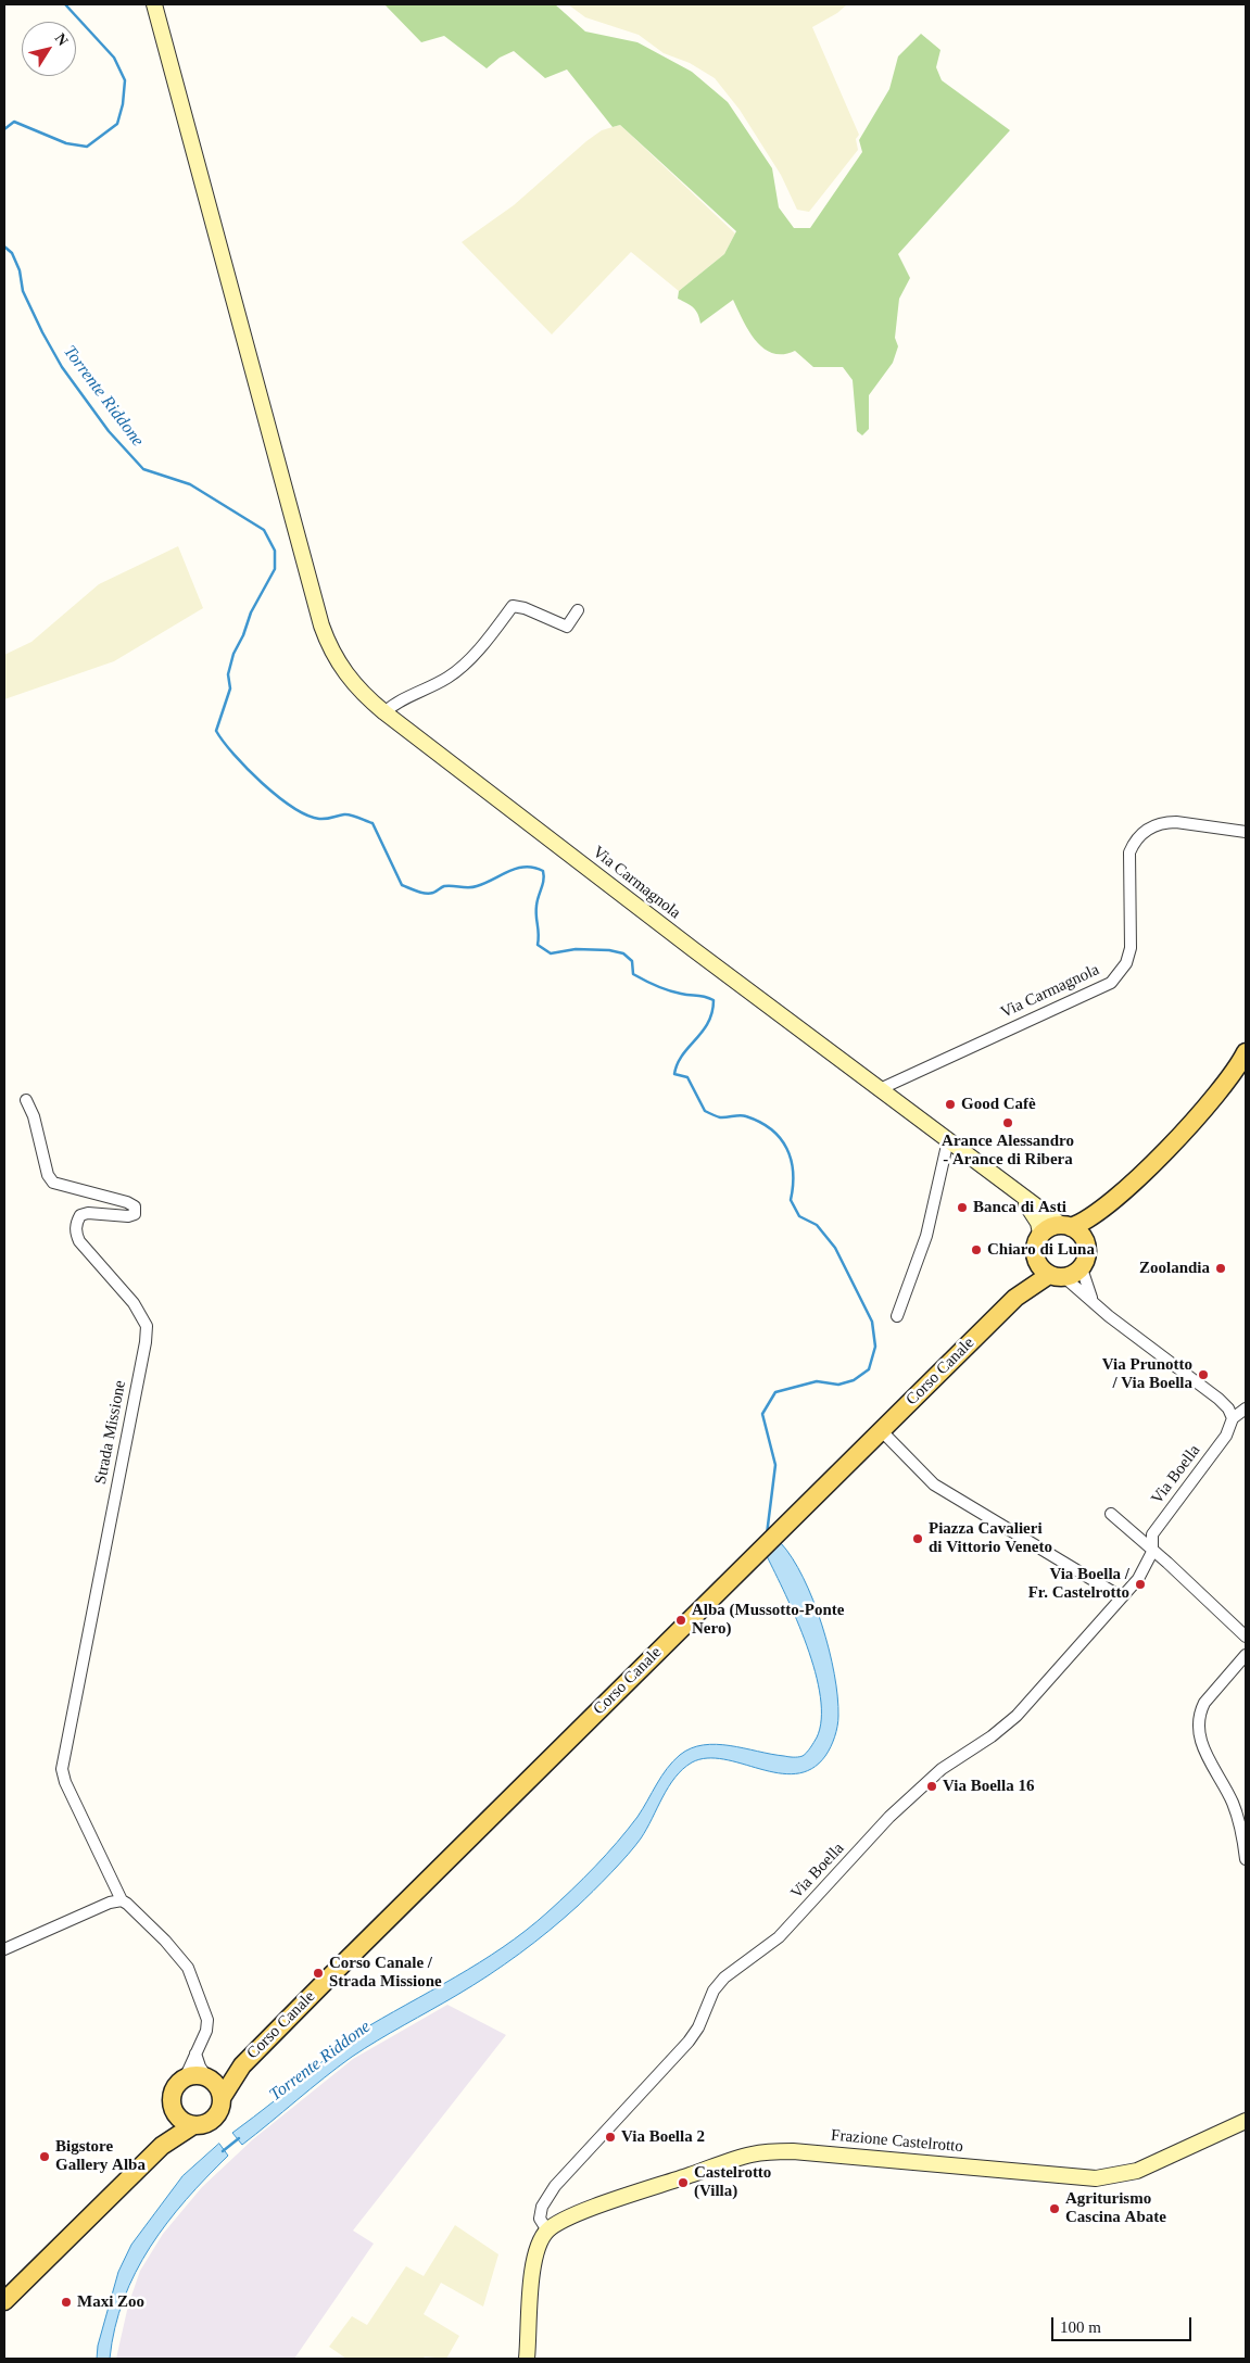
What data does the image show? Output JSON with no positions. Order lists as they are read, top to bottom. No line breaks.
{"streets":{"main road":["Via Carmagnola","Corso Canale","Frazione Castelrotto"],"street":["Strada Missione","Via Boella"]},"crossings":[["Via Carmagnola","Corso Canale"],["Corso Canale","Strada Missione"],["Via Boella","Frazione Castelrotto"]],"water":["Torrente Riddone"],"places":["Good Cafè","Arance Alessandro - Arance di Ribera","Banca di Asti","Chiaro di Luna","Zoolandia","Via Prunotto / Via Boella","Piazza Cavalieri di Vittorio Veneto","Via Boella / Fr. Castelrotto","Alba (Mussotto-Ponte Nero)","Via Boella 16","Corso Canale / Strada Missione","Via Boella 2","Bigstore Gallery Alba","Castelrotto (Villa)","Agriturismo Cascina Abate","Maxi Zoo"],"scale_bar":"100 m","north":"top right"}
